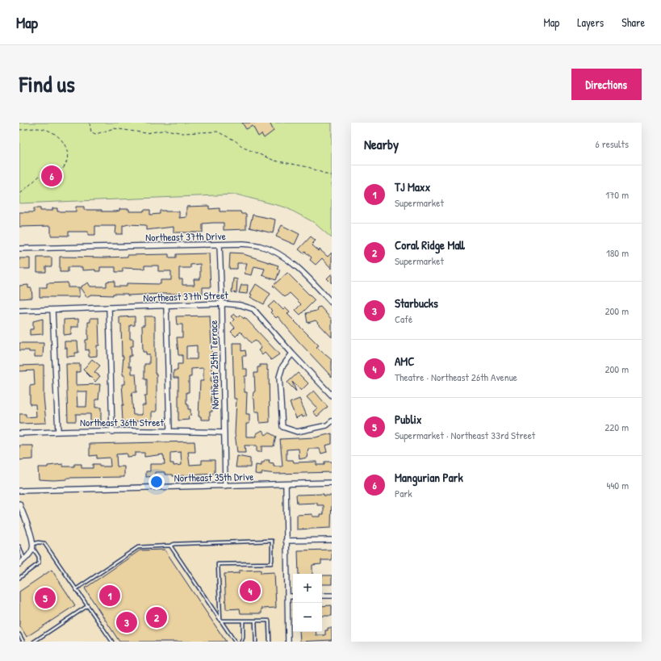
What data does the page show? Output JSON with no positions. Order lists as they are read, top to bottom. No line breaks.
{"streets":{"street":["Northeast 37th Drive","Northeast 37th Street","Northeast 25th Terrace","Northeast 36th Street","Northeast 35th Drive"]},"crossings":[["Northeast 37th Drive","Northeast 25th Terrace"],["Northeast 37th Street","Northeast 25th Terrace"],["Northeast 25th Terrace","Northeast 36th Street"],["Northeast 25th Terrace","Northeast 35th Drive"]],"page":{"header":"Map","nav":["Map","Layers","Share"],"title":"Find us","buttons":"Directions","heading":["Nearby","6 results"],"pins":["6","4","1","5","2","3"],"list":[{"mark":"1","name":"TJ Maxx","note":"Supermarket","value":"170 m"},{"mark":"2","name":"Coral Ridge Mall","note":"Supermarket","value":"180 m"},{"mark":"3","name":"Starbucks","note":"Café","value":"200 m"},{"mark":"4","name":"AMC","note":"Theatre · Northeast 26th Avenue","value":"200 m"},{"mark":"5","name":"Publix","note":"Supermarket · Northeast 33rd Street","value":"220 m"},{"mark":"6","name":"Mangurian Park","note":"Park","value":"440 m"}],"map_buttons":["+","−"]}}
